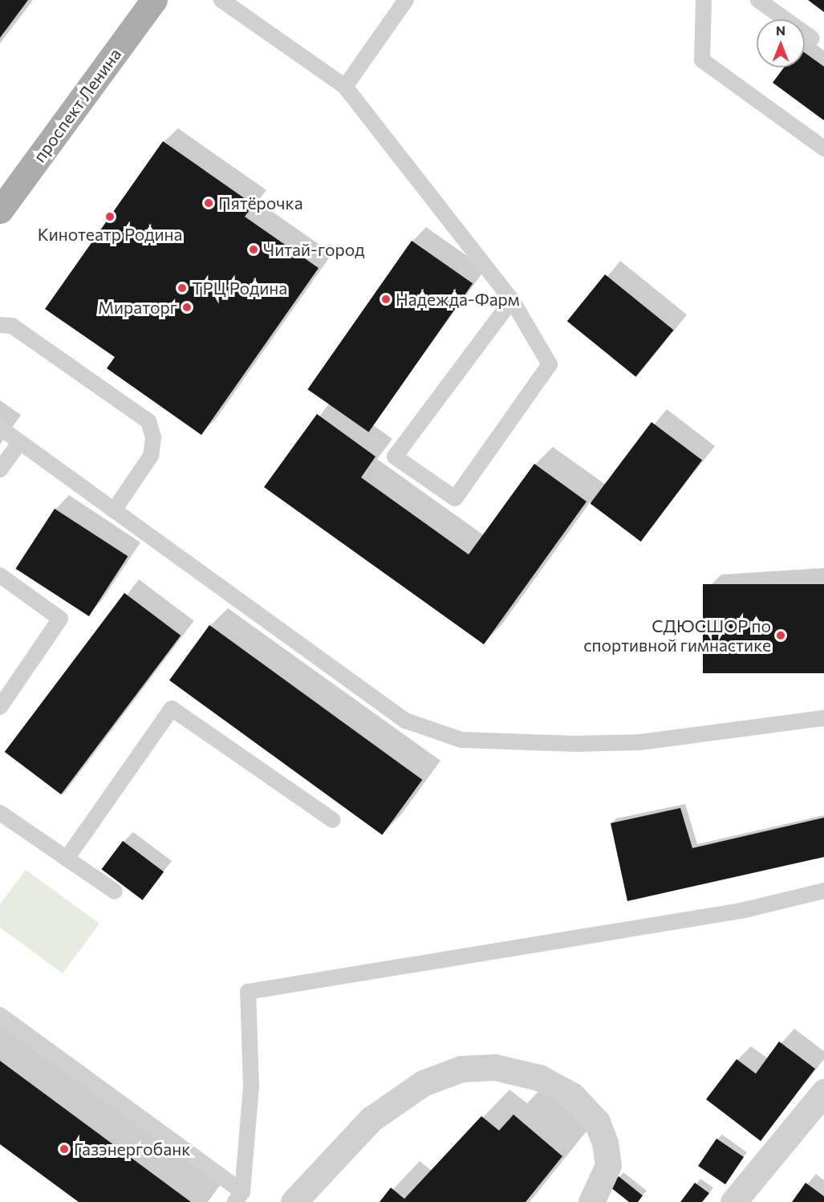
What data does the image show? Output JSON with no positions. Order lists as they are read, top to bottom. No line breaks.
{"streets":{"main road":["проспект Ленина"]},"places":["Пятёрочка","Кинотеатр Родина","Читай-город","ТРЦ Родина","Надежда-Фарм","Мираторг","СДЮСШОР по спортивной гимнастике","Газэнергобанк"],"north":"top"}
